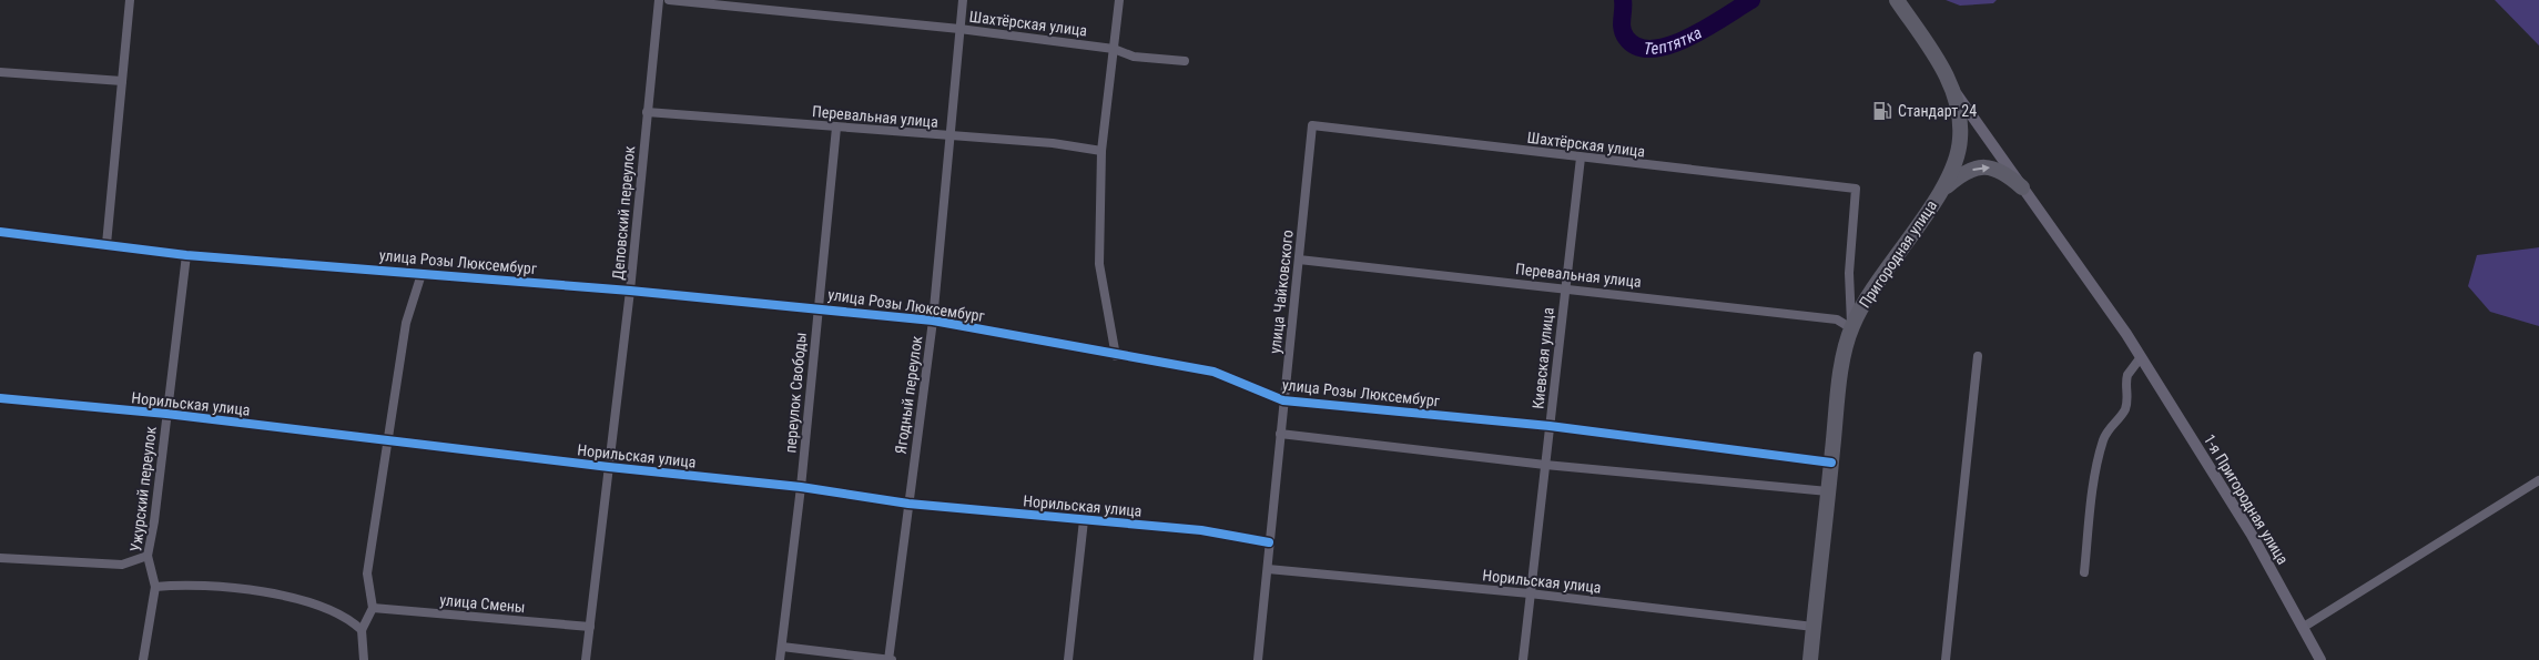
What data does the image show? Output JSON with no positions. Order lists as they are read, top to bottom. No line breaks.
{"streets":{"highway":["Пригородная улица"],"street":["Шахтёрская улица","Перевальная улица","Деповский переулок","улица Розы Люксембург","улица Чайковского","Киевская улица","переулок Свободы","Ягодный переулок","Норильская улица","Ужурский переулок","1-я Пригородная улица","улица Смены"]},"crossings":[["Шахтёрская улица","Перевальная улица"],["Шахтёрская улица","Пригородная улица"],["Шахтёрская улица","улица Чайковского"],["Шахтёрская улица","Киевская улица"],["Шахтёрская улица","Ягодный переулок"],["Перевальная улица","Деповский переулок"],["Перевальная улица","Пригородная улица"],["Перевальная улица","улица Чайковского"],["Перевальная улица","Киевская улица"],["Перевальная улица","переулок Свободы"],["Перевальная улица","Ягодный переулок"],["Деповский переулок","улица Розы Люксембург"],["Деповский переулок","Норильская улица"],["Деповский переулок","улица Смены"],["Пригородная улица","улица Розы Люксембург"],["Пригородная улица","Норильская улица"],["Пригородная улица","1-я Пригородная улица"],["улица Розы Люксембург","улица Чайковского"],["улица Розы Люксембург","Киевская улица"],["улица Розы Люксембург","переулок Свободы"],["улица Розы Люксембург","Ягодный переулок"],["улица Розы Люксембург","Ужурский переулок"],["улица Чайковского","Норильская улица"],["Киевская улица","Норильская улица"],["переулок Свободы","Норильская улица"],["Ягодный переулок","Норильская улица"],["Норильская улица","Ужурский переулок"]],"water":["Тептятка"],"places":{"fuel station":["Стандарт 24"]}}
